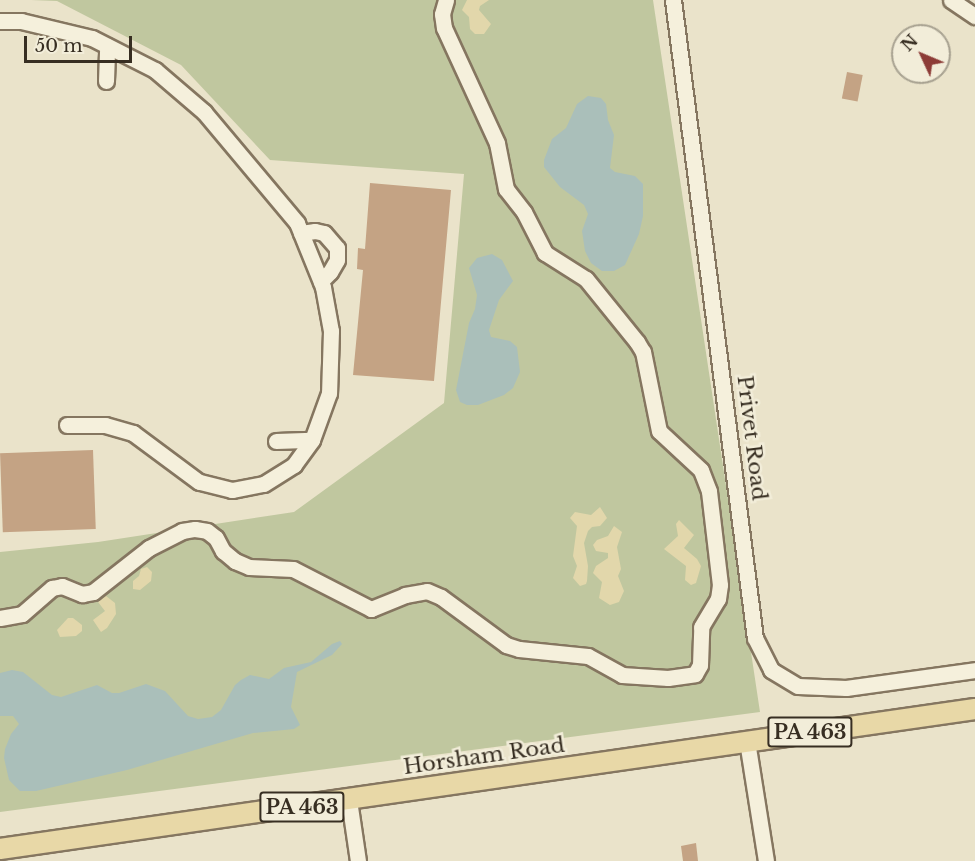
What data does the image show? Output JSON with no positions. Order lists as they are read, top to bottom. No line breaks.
{"streets":{"main road":["PA 463","Horsham Road"],"street":["Privet Road"]},"scale_bar":"50 m","north":"top left"}
